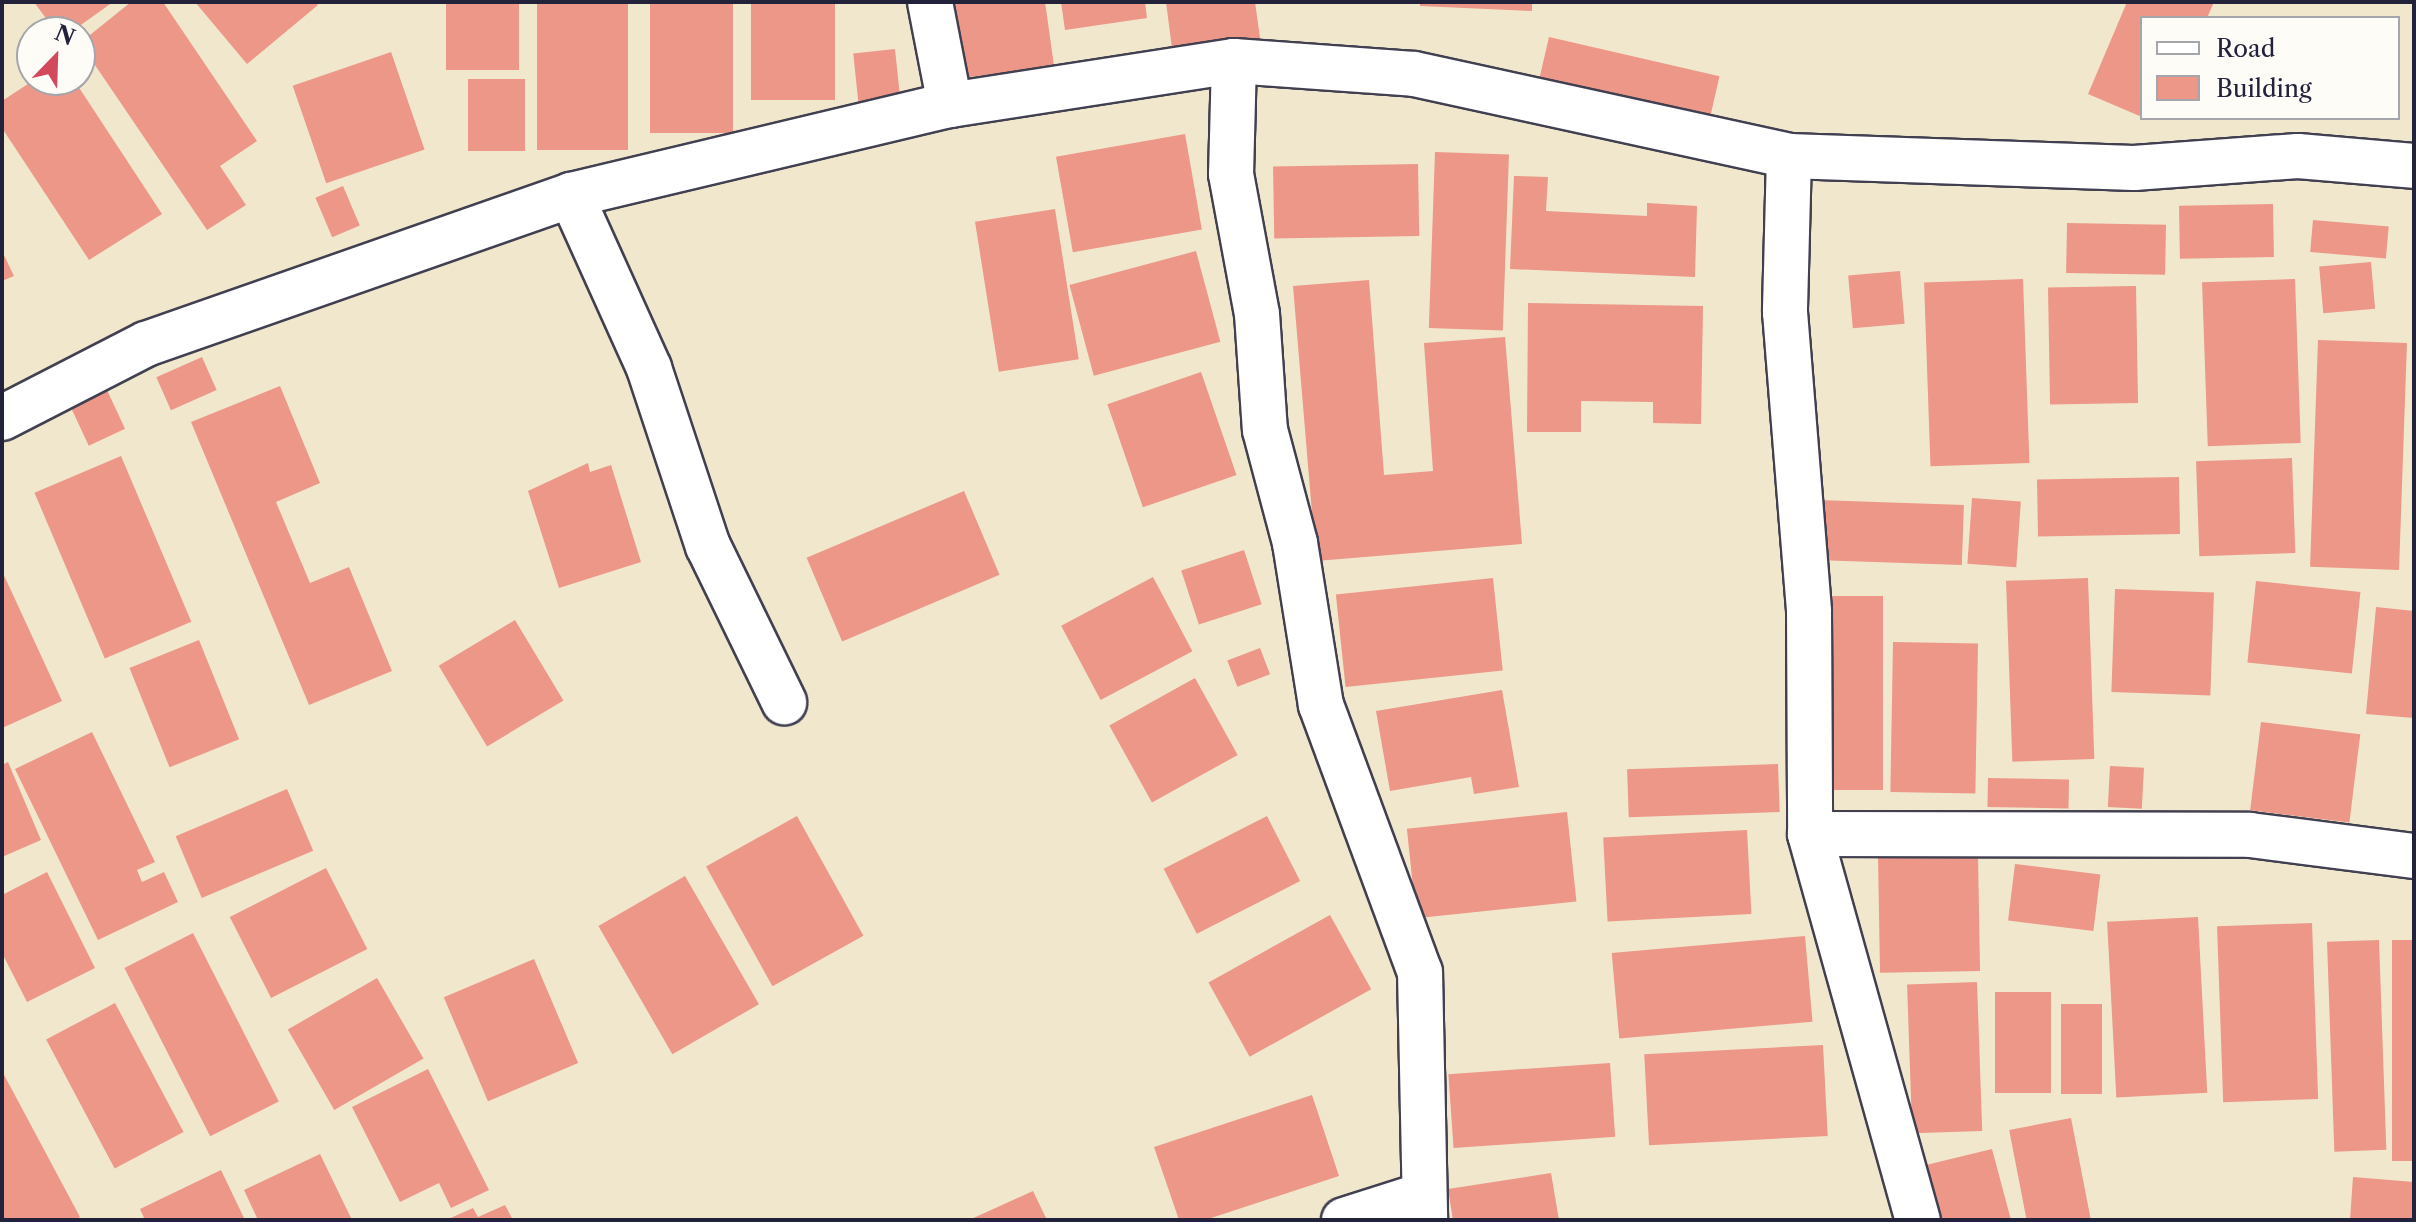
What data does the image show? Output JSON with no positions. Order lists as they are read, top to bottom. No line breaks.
{"legend":["Road","Building"],"north":"top right"}
